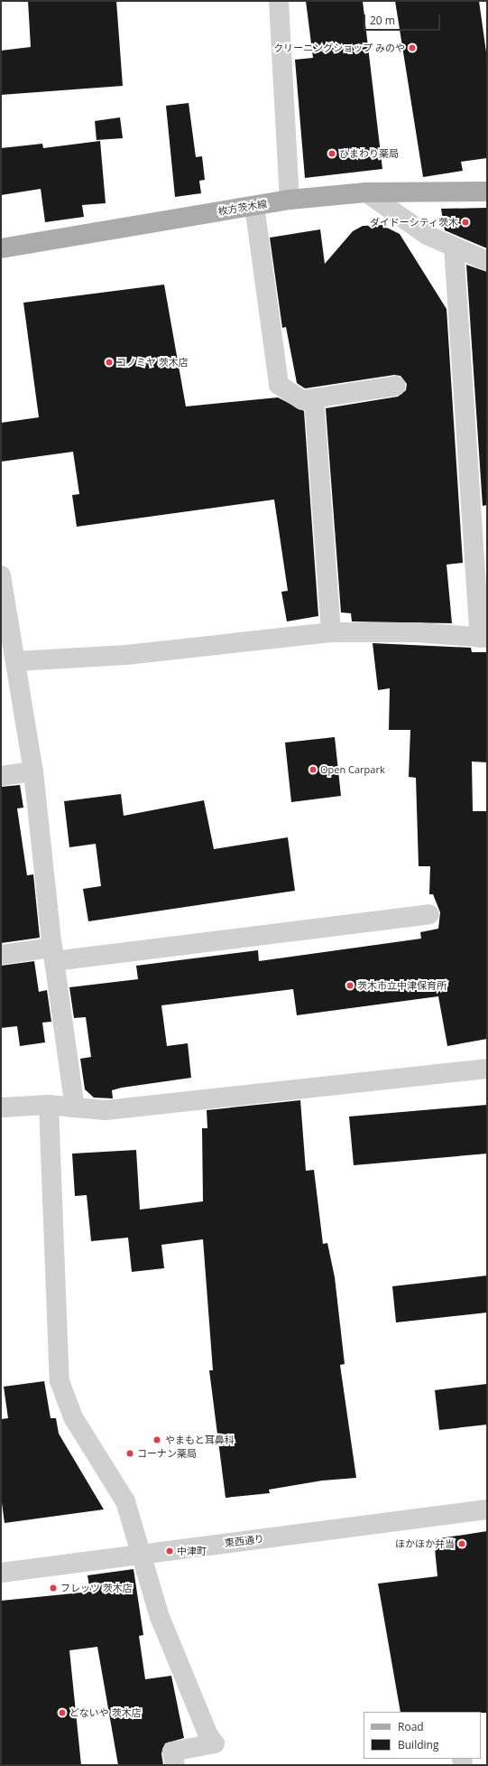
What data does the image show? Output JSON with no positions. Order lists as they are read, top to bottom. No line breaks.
{"streets":{"main road":["枚方茨木線"],"street":["東西通り"]},"places":["クリーニングショップ みのや","ひまわり薬局","ダイドーシティ茨木","コノミヤ 茨木店","Open Carpark","茨木市立中津保育所","やまもと耳鼻科","コーナン薬局","ほかほか弁当","中津町","フレッツ 茨木店","どないや 茨木店"],"legend":["Road","Building"],"scale_bar":"20 m"}
